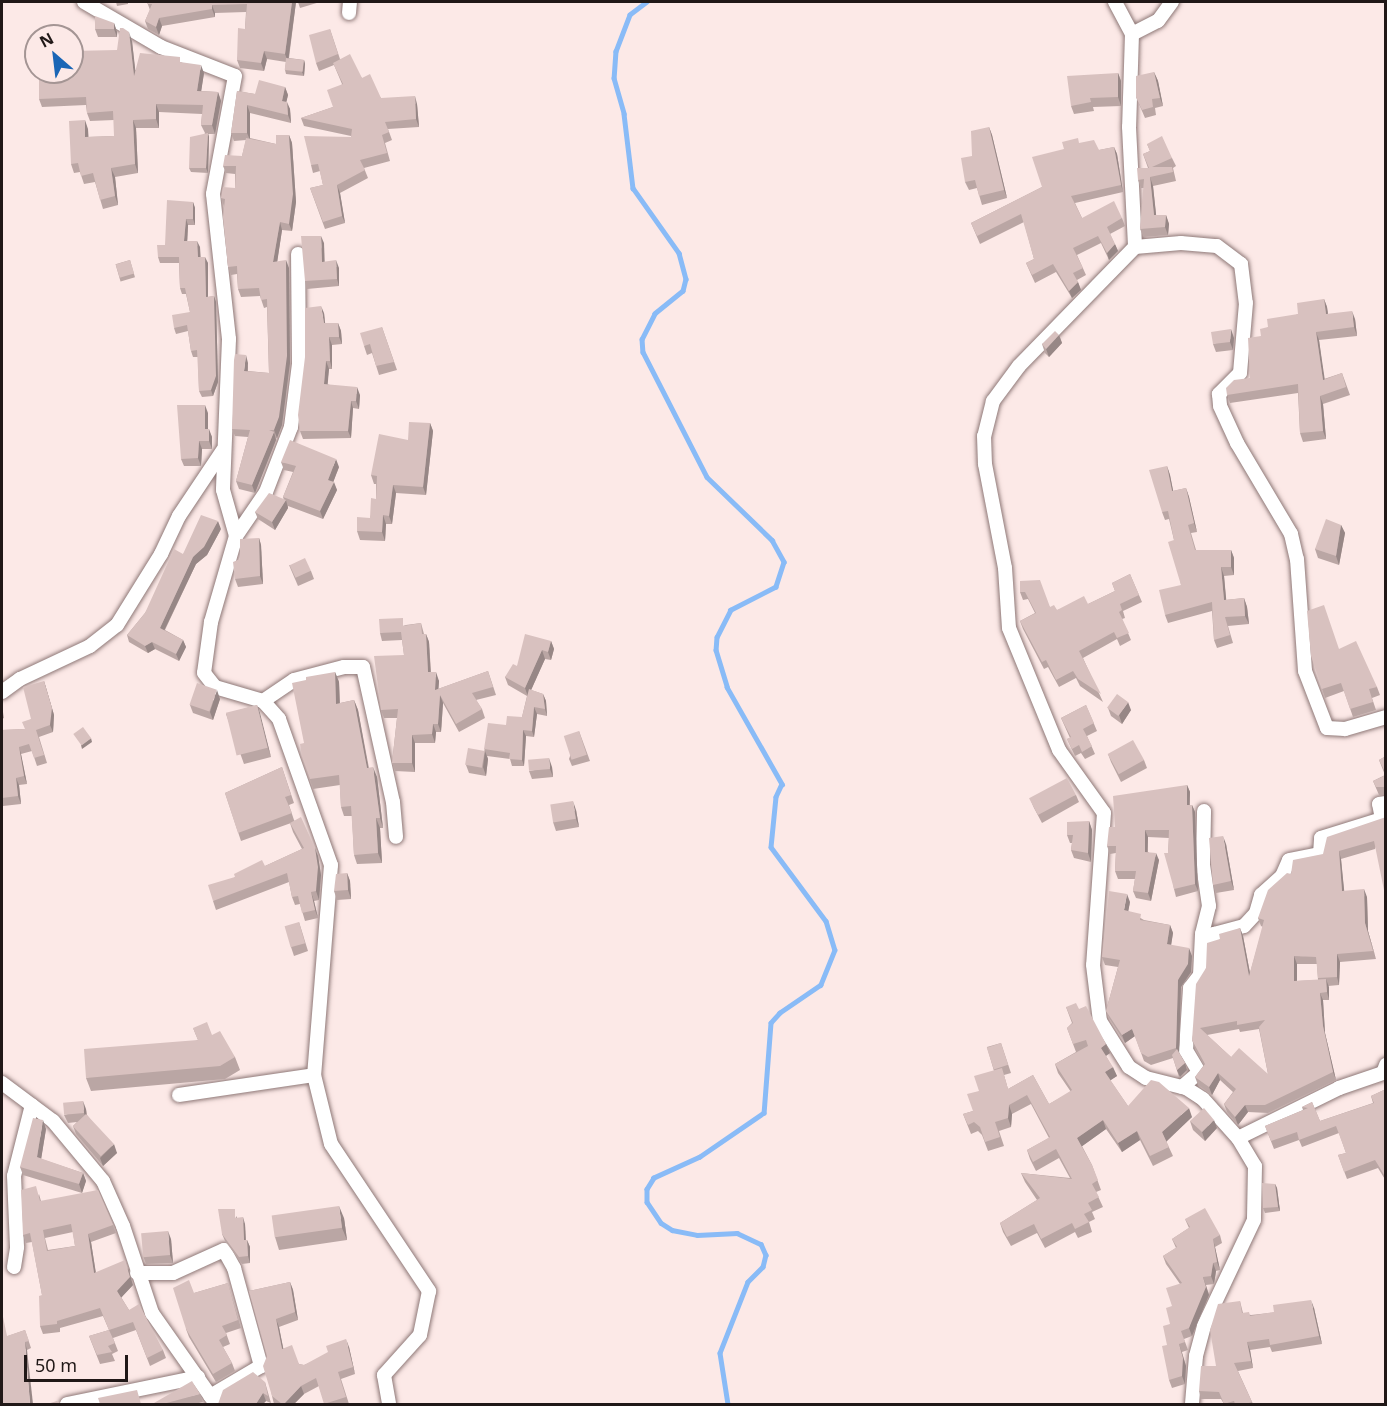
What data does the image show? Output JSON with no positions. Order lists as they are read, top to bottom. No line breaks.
{"scale_bar":"50 m","north":"top left"}
